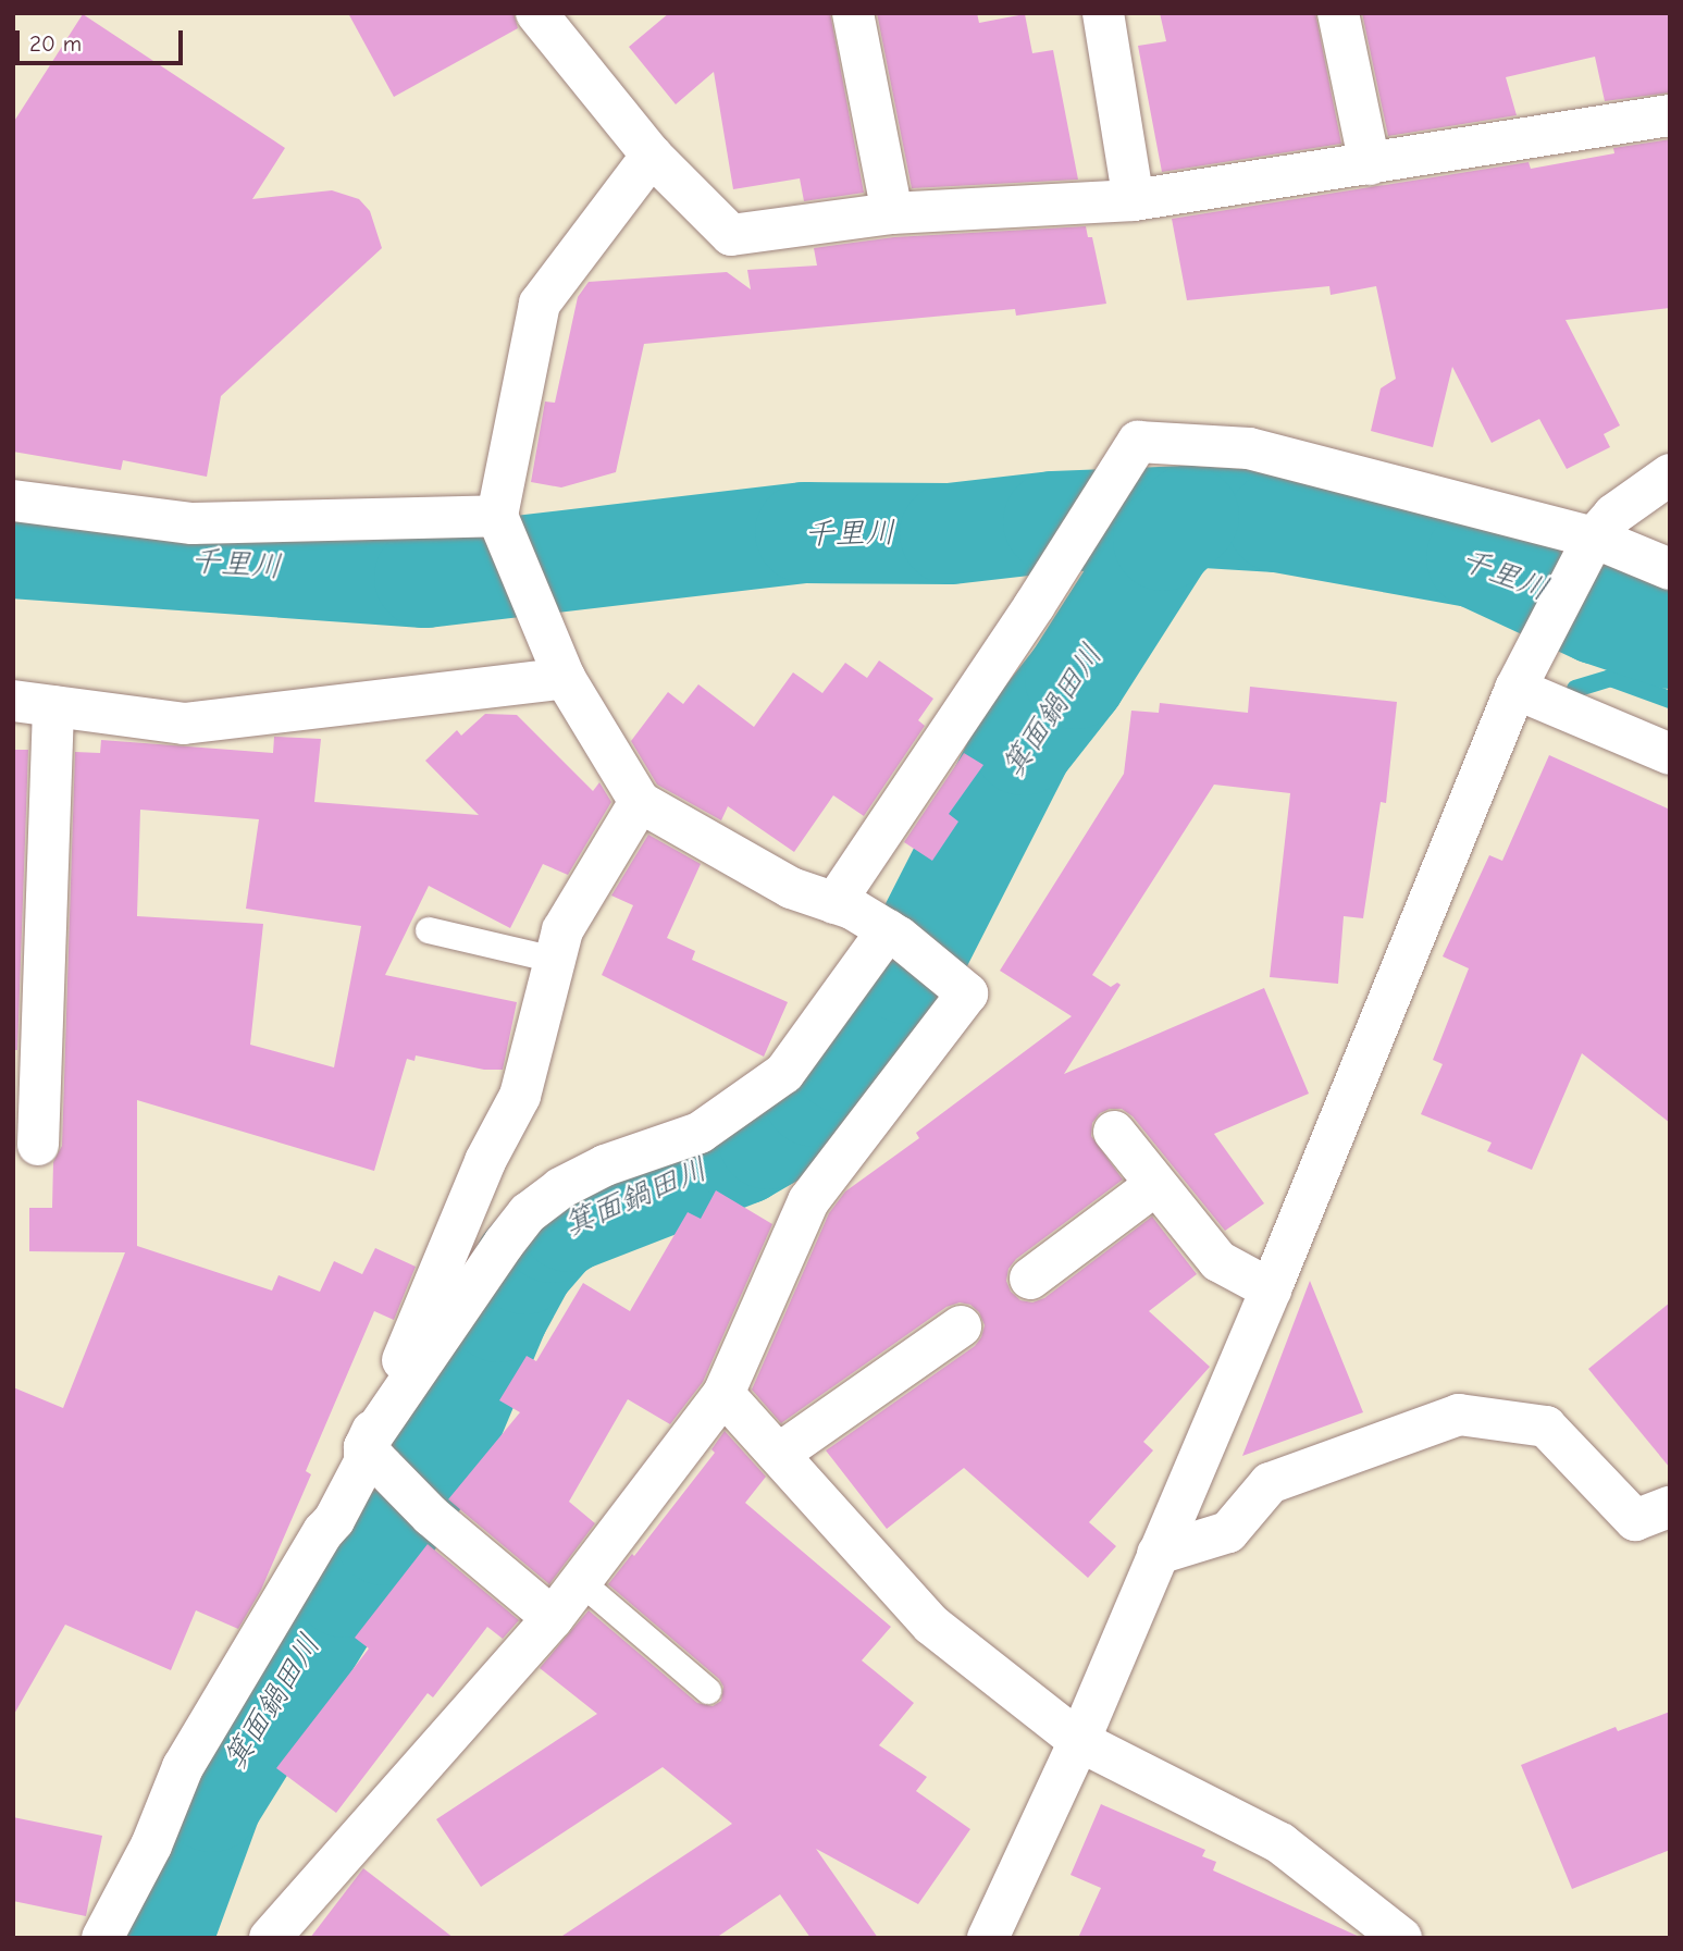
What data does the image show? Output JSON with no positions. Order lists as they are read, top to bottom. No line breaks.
{"water":["千里川","箕面鍋田川"],"scale_bar":"20 m"}
